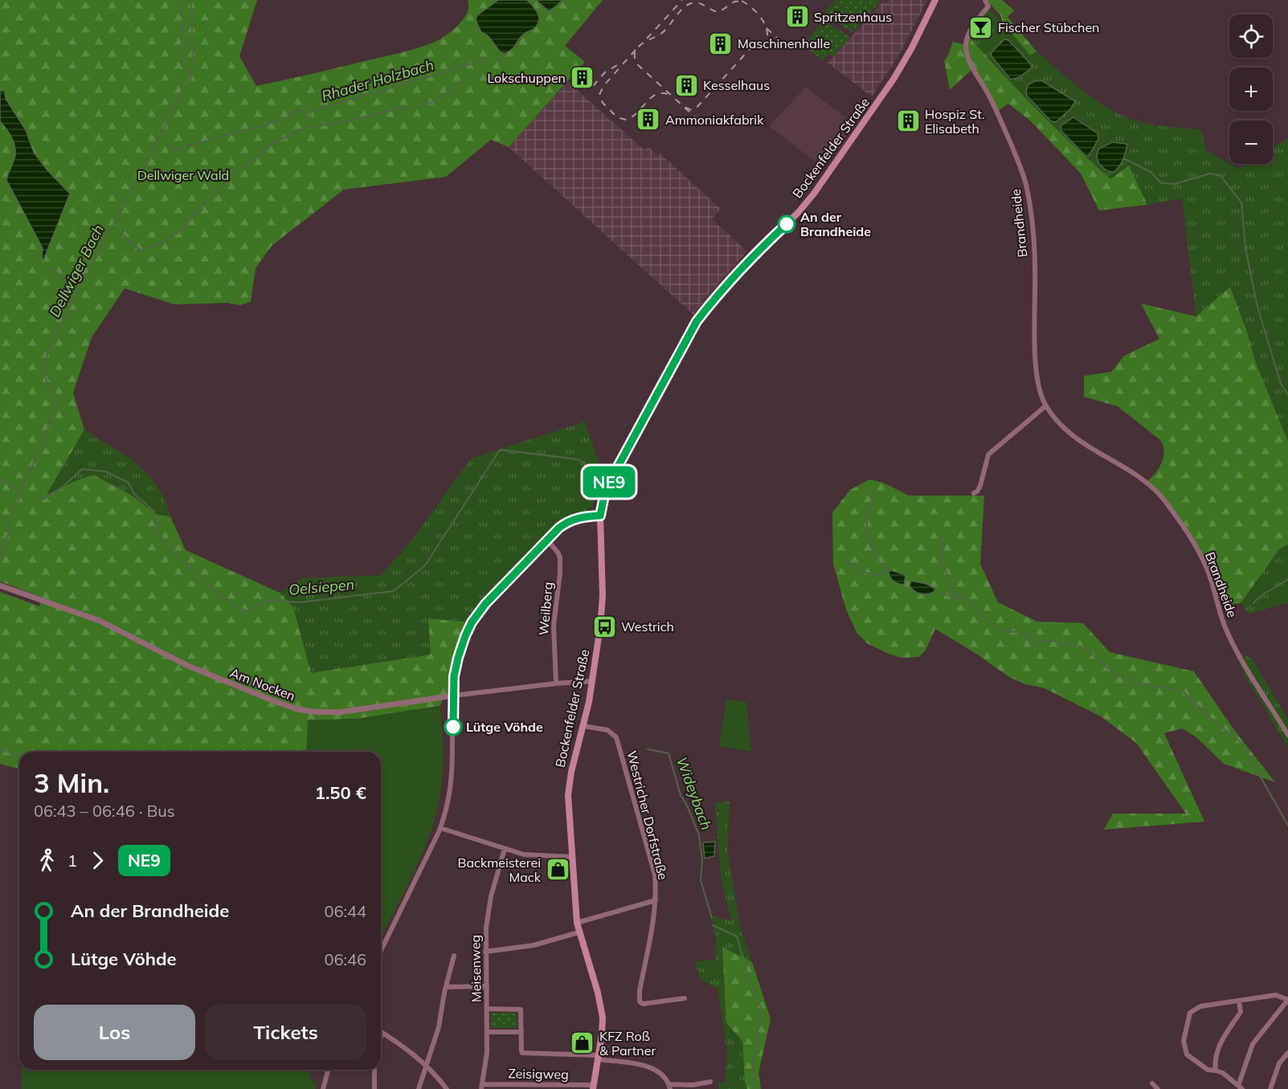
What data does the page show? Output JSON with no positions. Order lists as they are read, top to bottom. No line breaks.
{"streets":{"main road":["Bockenfelder Straße"],"street":["Brandheide","Weilberg","Am Nocken","Westricher Dorfstraße","Meisenweg","Zeisigweg"]},"crossings":[["Bockenfelder Straße","Am Nocken"],["Bockenfelder Straße","Westricher Dorfstraße"],["Bockenfelder Straße","Zeisigweg"],["Weilberg","Am Nocken"],["Meisenweg","Zeisigweg"]],"water":["Rhader Holzbach","Dellwiger Bach","Oelsiepen","Wideybach"],"parks":["Dellwiger Wald"],"places":{"building":["Spritzenhaus","Maschinenhalle","Lokschuppen","Kesselhaus","Ammoniakfabrik","Hospiz St. Elisabeth"],"bar":["Fischer Stübchen"],"other":["An der Brandheide","Lütge Vöhde"],"bus stop":["Westrich"],"shop":["Backmeisterei Mack","KFZ Roß & Partner"]},"lines":["bus line NE9"],"page":{"on_map":"NE9","map_buttons":["+","−"],"heading":["3 Min.","06:43 – 06:46 · Bus","1.50 €"],"legs":["1","NE9"],"list":[{"name":"An der Brandheide","value":"06:44"},{"name":"Lütge Vöhde","value":"06:46"}],"buttons":["Los","Tickets"]}}
